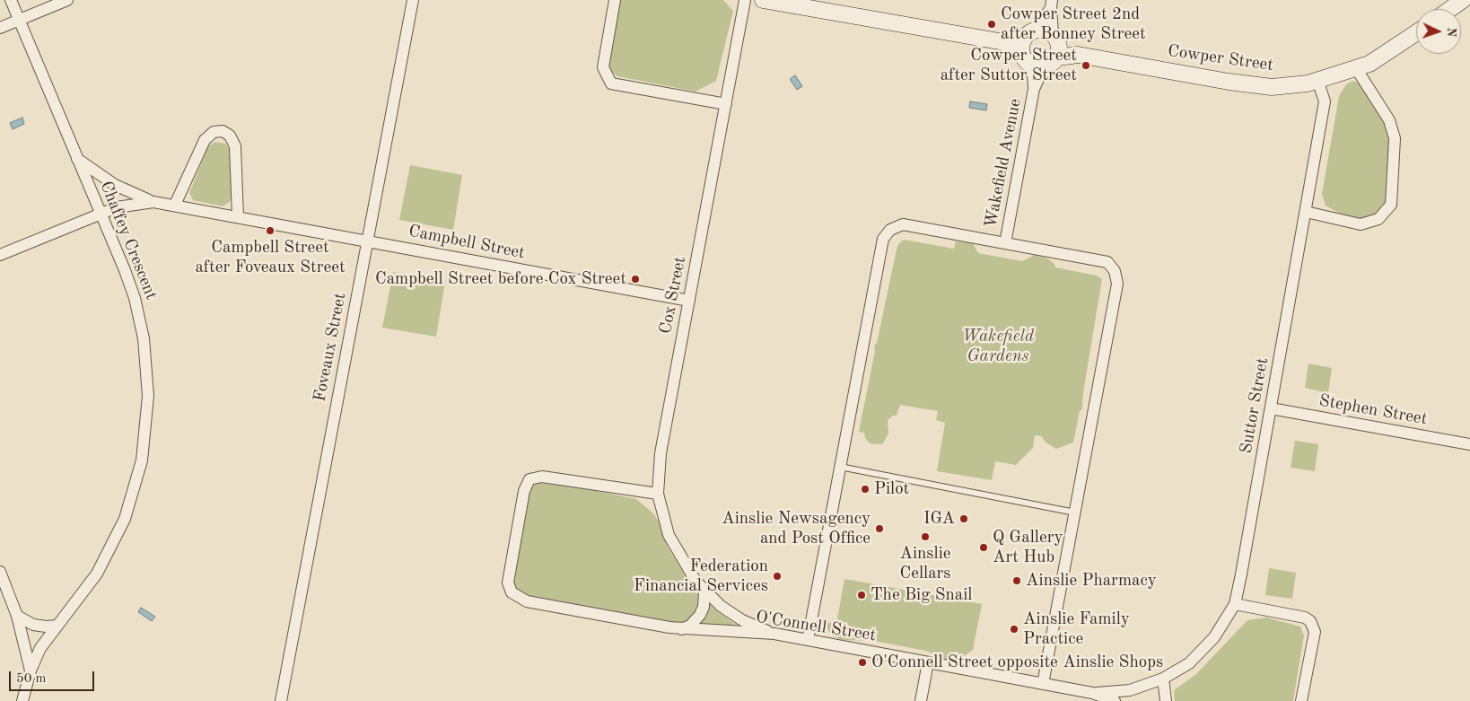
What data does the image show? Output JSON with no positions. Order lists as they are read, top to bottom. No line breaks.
{"streets":{"street":["Cowper Street","Wakefield Avenue","Chaffey Crescent","Campbell Street","Cox Street","Foveaux Street","Suttor Street","Stephen Street","O'Connell Street"]},"crossings":[["Cowper Street","Wakefield Avenue"],["Cowper Street","Suttor Street"],["Chaffey Crescent","Campbell Street"],["Campbell Street","Cox Street"],["Campbell Street","Foveaux Street"],["Cox Street","O'Connell Street"],["Suttor Street","Stephen Street"],["Suttor Street","O'Connell Street"]],"parks":["Wakefield Gardens"],"places":["Cowper Street 2nd after Bonney Street","Cowper Street after Suttor Street","Campbell Street after Foveaux Street","Campbell Street before Cox Street","Pilot","IGA","Ainslie Newsagency and Post Office","Ainslie Cellars","Q Gallery Art Hub","Federation Financial Services","Ainslie Pharmacy","The Big Snail","Ainslie Family Practice","O'Connell Street opposite Ainslie Shops"],"scale_bar":"50 m","north":"right"}
